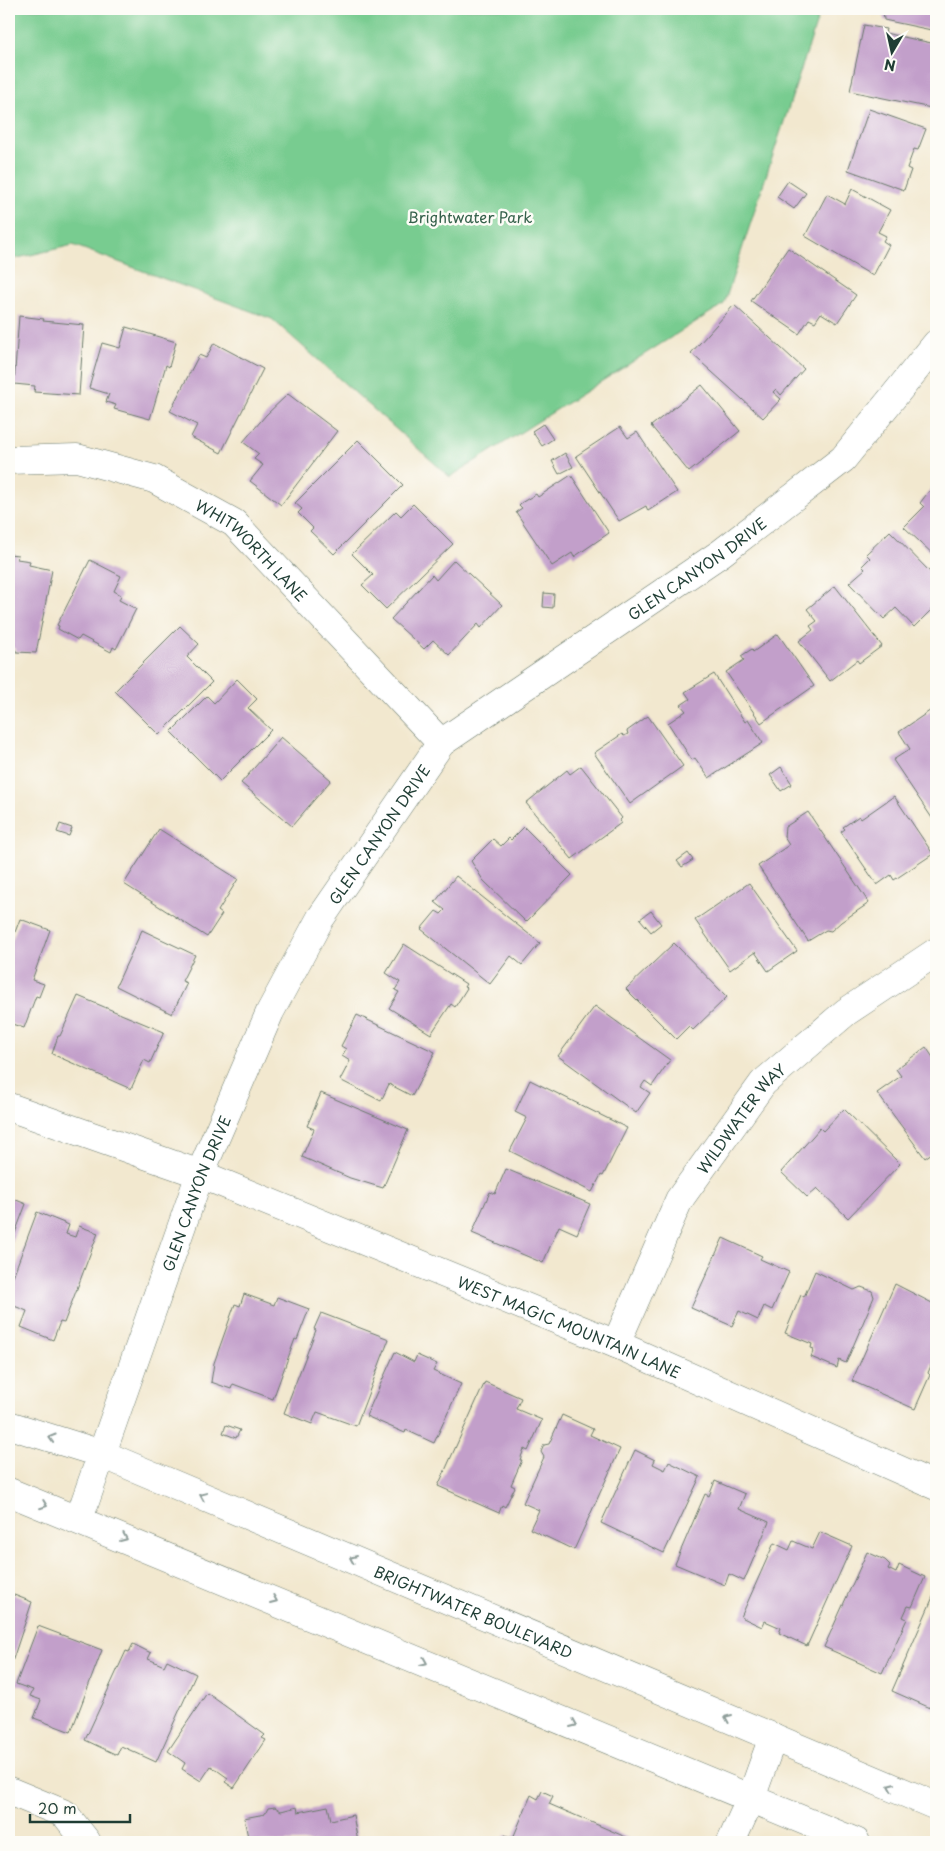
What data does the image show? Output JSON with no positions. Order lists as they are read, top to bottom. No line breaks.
{"streets":{"street":["WHITWORTH LANE","GLEN CANYON DRIVE","WILDWATER WAY","WEST MAGIC MOUNTAIN LANE","BRIGHTWATER BOULEVARD"]},"crossings":[["WHITWORTH LANE","GLEN CANYON DRIVE"],["GLEN CANYON DRIVE","WEST MAGIC MOUNTAIN LANE"],["GLEN CANYON DRIVE","BRIGHTWATER BOULEVARD"],["WILDWATER WAY","WEST MAGIC MOUNTAIN LANE"]],"parks":["Brightwater Park"],"scale_bar":"20 m","north":"bottom"}
